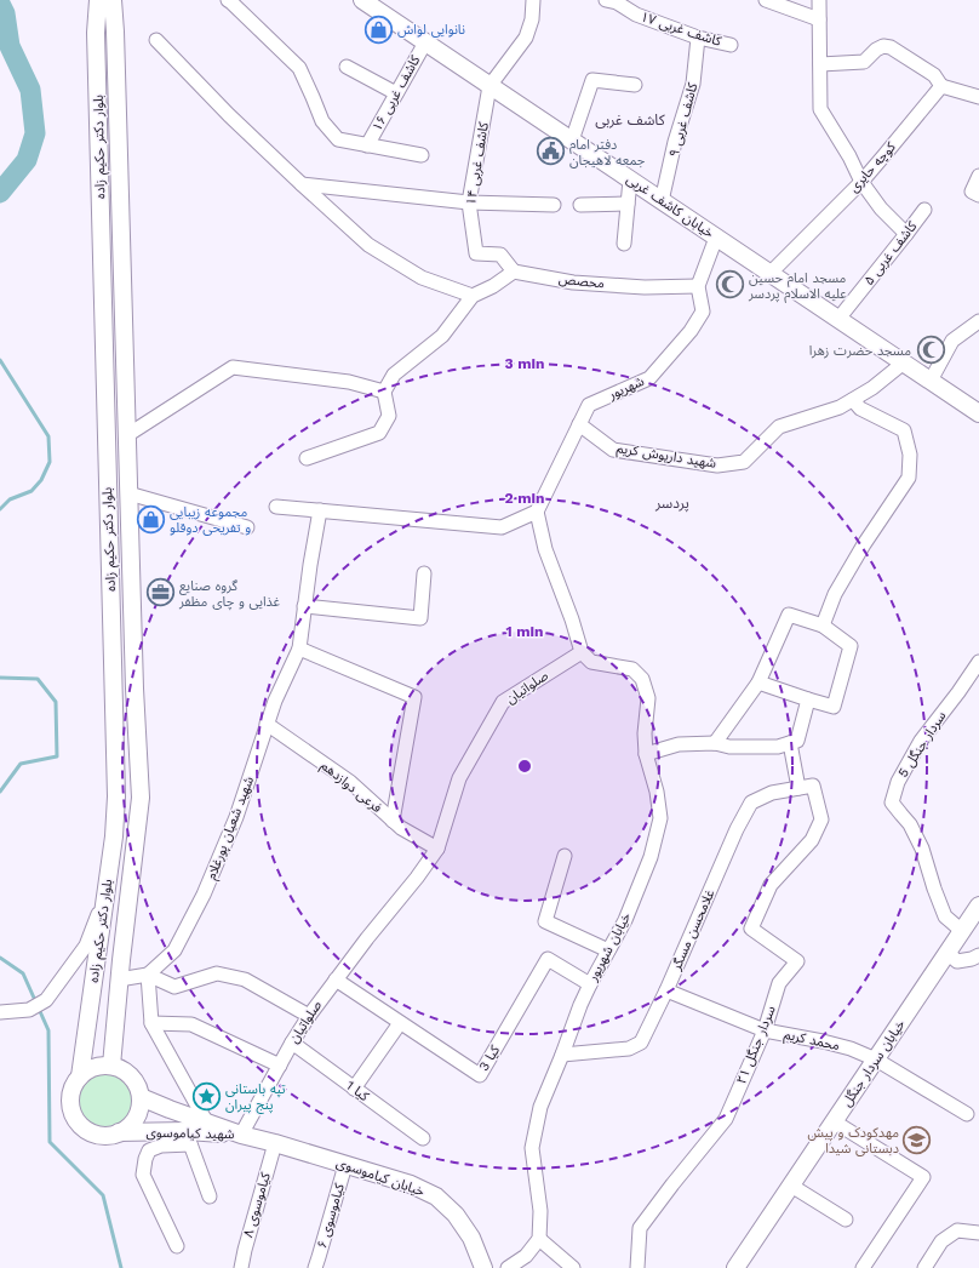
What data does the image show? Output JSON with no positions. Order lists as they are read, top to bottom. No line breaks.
{"streets":{"main road":["بلوار دکتر حکیم زاده","خیابان کاشف غربی","خیابان سردار جنگل","شهید کیاموسوی","خیابان کیاموسوی"],"street":["کاشف غربی ۱۷","کاشف غربی ۱۶","کاشف غربی ۹","کاشف غربی ۱۴","کوچه حایری","کاشف غربی ۵","محصص","شهریور","شهید داریوش کریم","صلواتیان","سردار جنگل 5","فرعی دوازدهم","شهید شعبان پورغلام","غلامحسن مسگر","خیابان شهریور","محمد کریم","سردار جنگل ۲۱","کیا 3","کیا 1","کیاموسوی ۸","کیاموسوی ۶"]},"crossings":[["کاشف غربی ۱۷","کاشف غربی ۹"],["کاشف غربی ۱۶","خیابان کاشف غربی"],["کاشف غربی ۹","خیابان کاشف غربی"],["بلوار دکتر حکیم زاده","شهید کیاموسوی"],["کاشف غربی ۱۴","خیابان کاشف غربی"],["کاشف غربی ۱۴","محصص"],["کوچه حایری","خیابان کاشف غربی"],["خیابان کاشف غربی","کاشف غربی ۵"],["خیابان کاشف غربی","شهید داریوش کریم"],["محصص","شهریور"],["شهریور","شهید داریوش کریم"],["صلواتیان","فرعی دوازدهم"],["صلواتیان","خیابان شهریور"],["صلواتیان","کیا 3"],["صلواتیان","کیا 1"],["صلواتیان","شهید کیاموسوی"],["صلواتیان","خیابان کیاموسوی"],["سردار جنگل 5","خیابان سردار جنگل"],["فرعی دوازدهم","شهید شعبان پورغلام"],["غلامحسن مسگر","خیابان شهریور"],["غلامحسن مسگر","محمد کریم"],["غلامحسن مسگر","سردار جنگل ۲۱"],["خیابان شهریور","کیا 3"],["محمد کریم","سردار جنگل ۲۱"],["محمد کریم","خیابان سردار جنگل"],["شهید کیاموسوی","خیابان کیاموسوی"],["خیابان کیاموسوی","کیاموسوی ۸"],["خیابان کیاموسوی","کیاموسوی ۶"]],"districts":["کاشف غربی","پردسر"],"places":{"shop":["نانوایی لواش","مجموعه زیبایی و تفریحی دوقلو"],"public building":["دفتر امام جمعه لاهیجان"],"mosque":["مسجد امام حسین علیه الاسلام پردسر","مسجد حضرت زهرا"],"office":["گروه صنایع غذایی و چای مظفر"],"place":["تپه باستانی پنج پیران"],"school or university":["مهدکودک و پیش دبستانی شیدا"]},"rings":["3 min","2 min","1 min"]}
